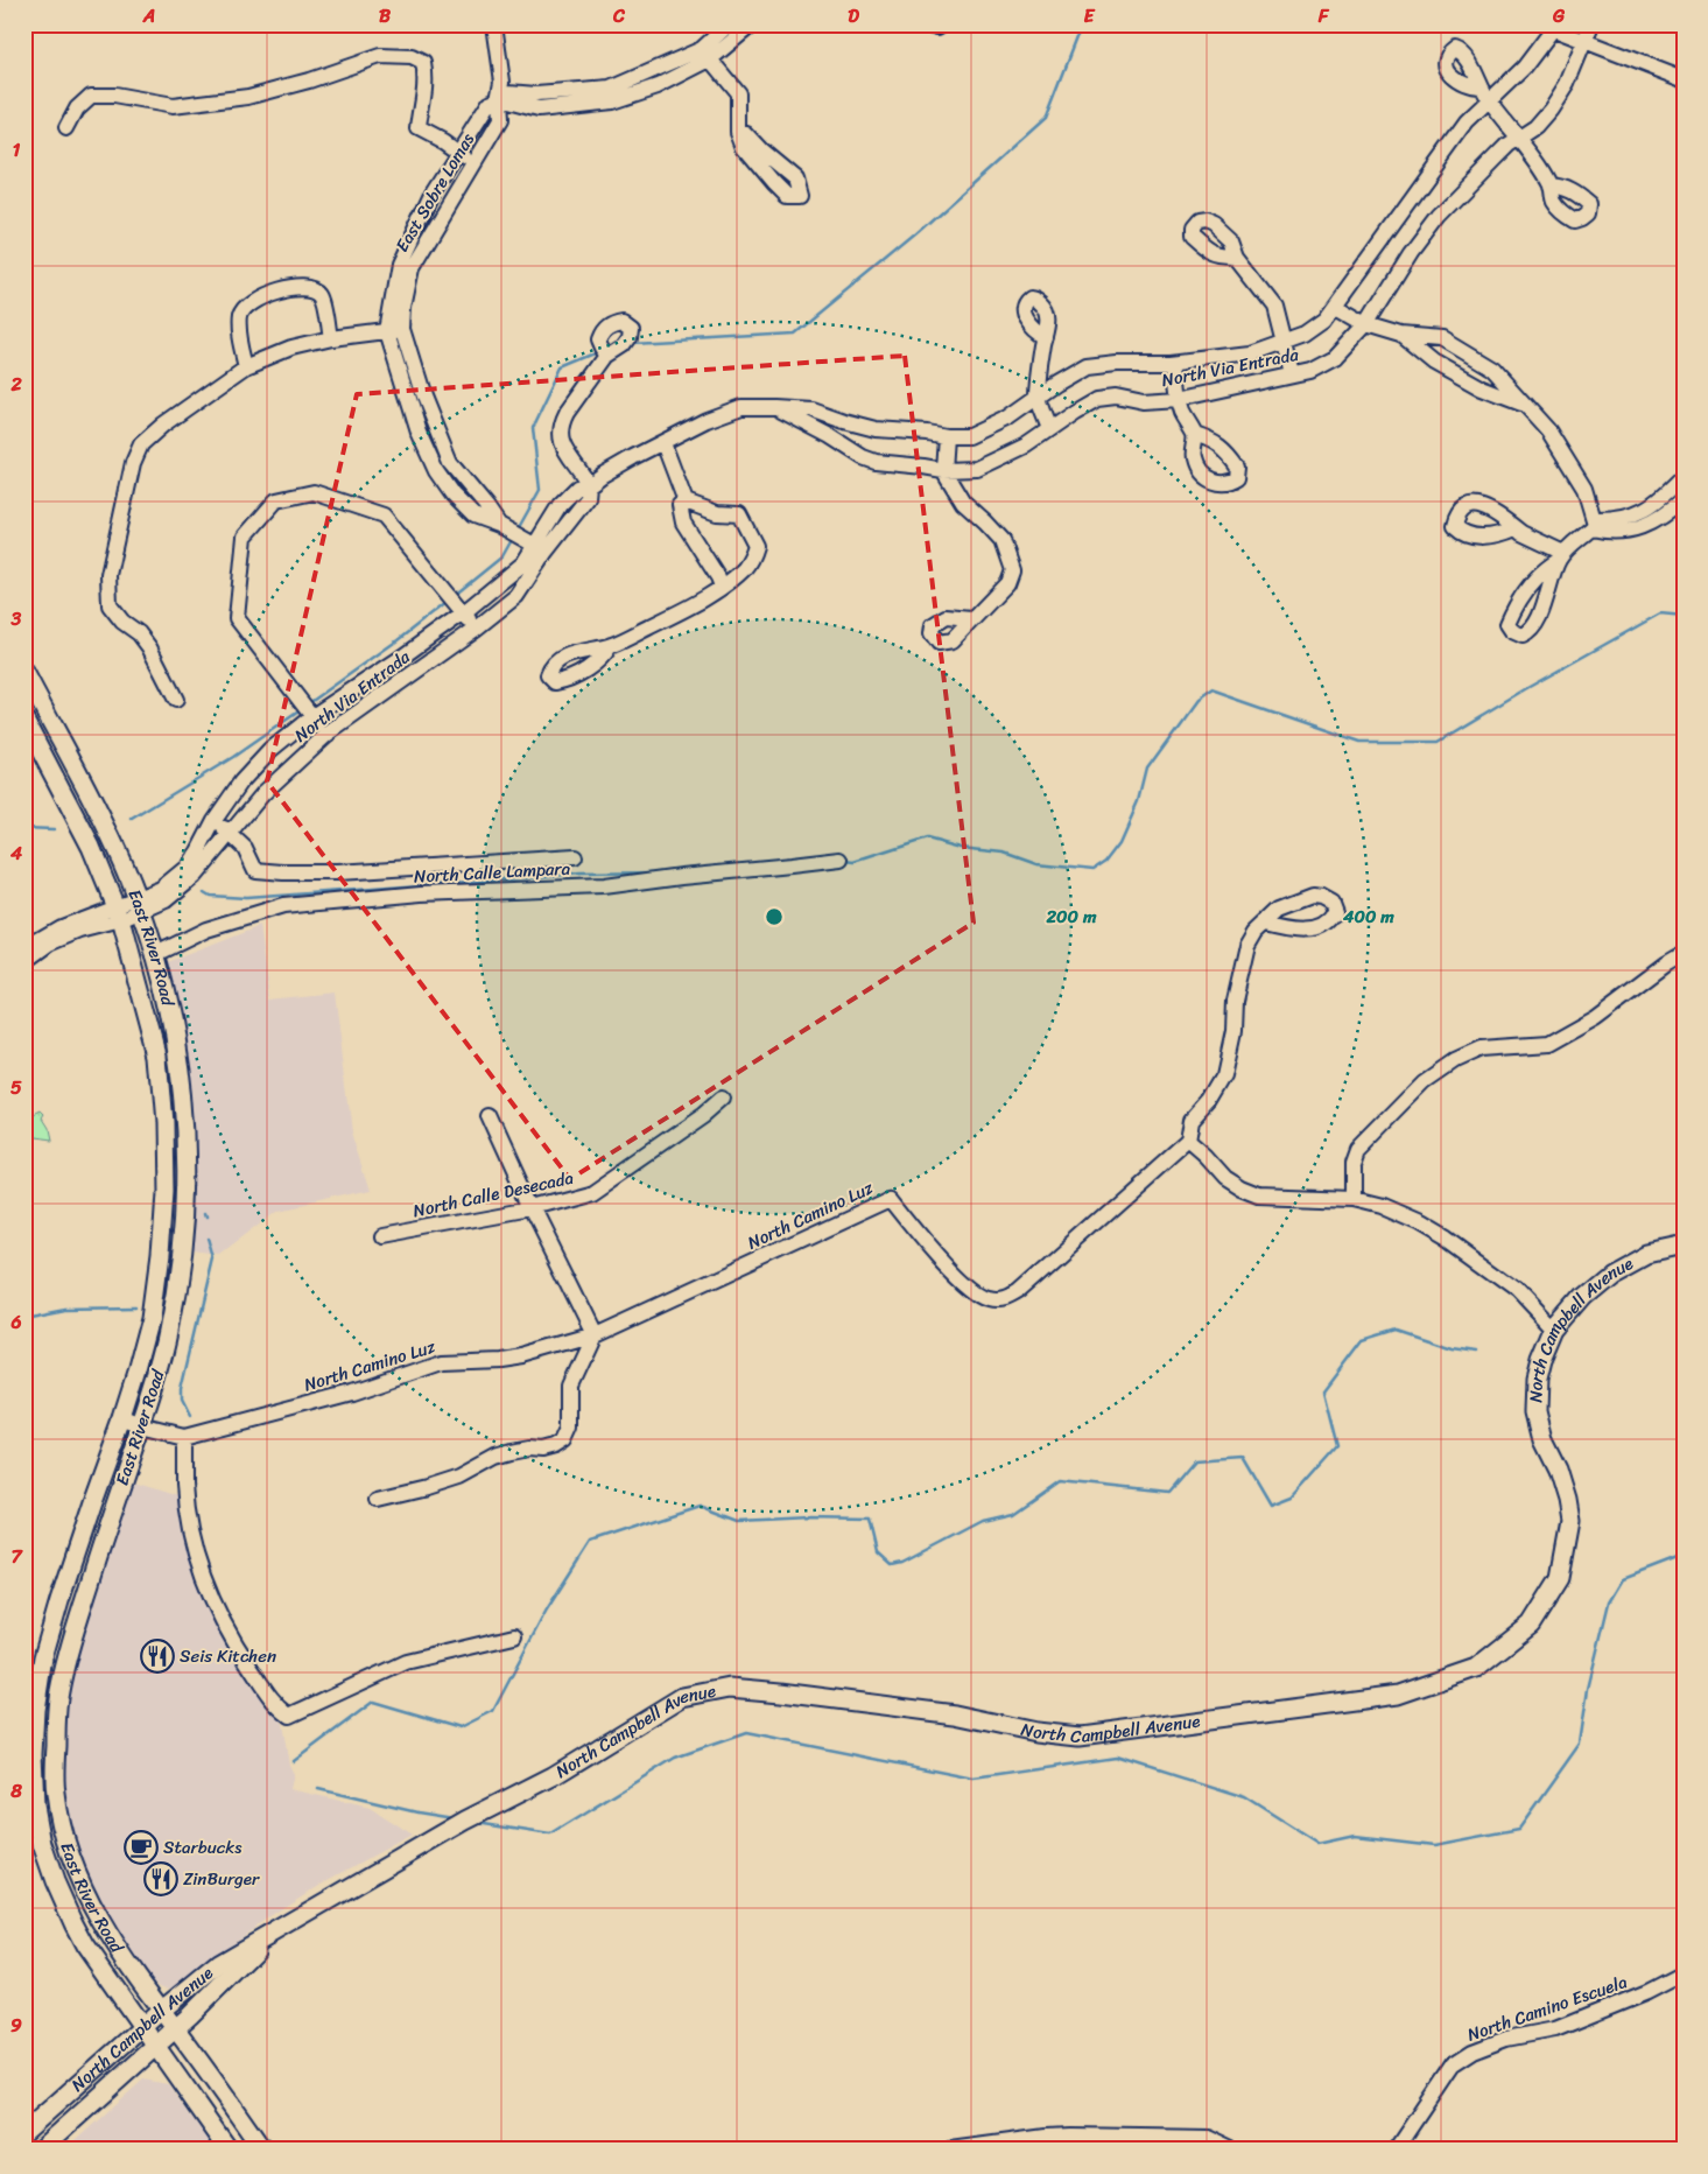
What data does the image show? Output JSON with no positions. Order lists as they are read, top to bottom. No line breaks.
{"streets":{"main road":["East River Road","North Campbell Avenue"],"street":["East Sobre Lomas","North Via Entrada","North Calle Lampara","North Calle Desecada","North Camino Luz","North Camino Escuela"]},"crossings":[["East Sobre Lomas","North Via Entrada"],["North Via Entrada","North Calle Lampara"],["North Via Entrada","East River Road"],["North Calle Lampara","East River Road"],["East River Road","North Camino Luz"],["East River Road","North Campbell Avenue"]],"places":{"restaurant":["Seis Kitchen","ZinBurger"],"cafe":["Starbucks"]},"grid":{"columns":["A","B","C","D","E","F","G"],"rows":["1","2","3","4","5","6","7","8","9"]},"rings":["200 m","400 m"]}
